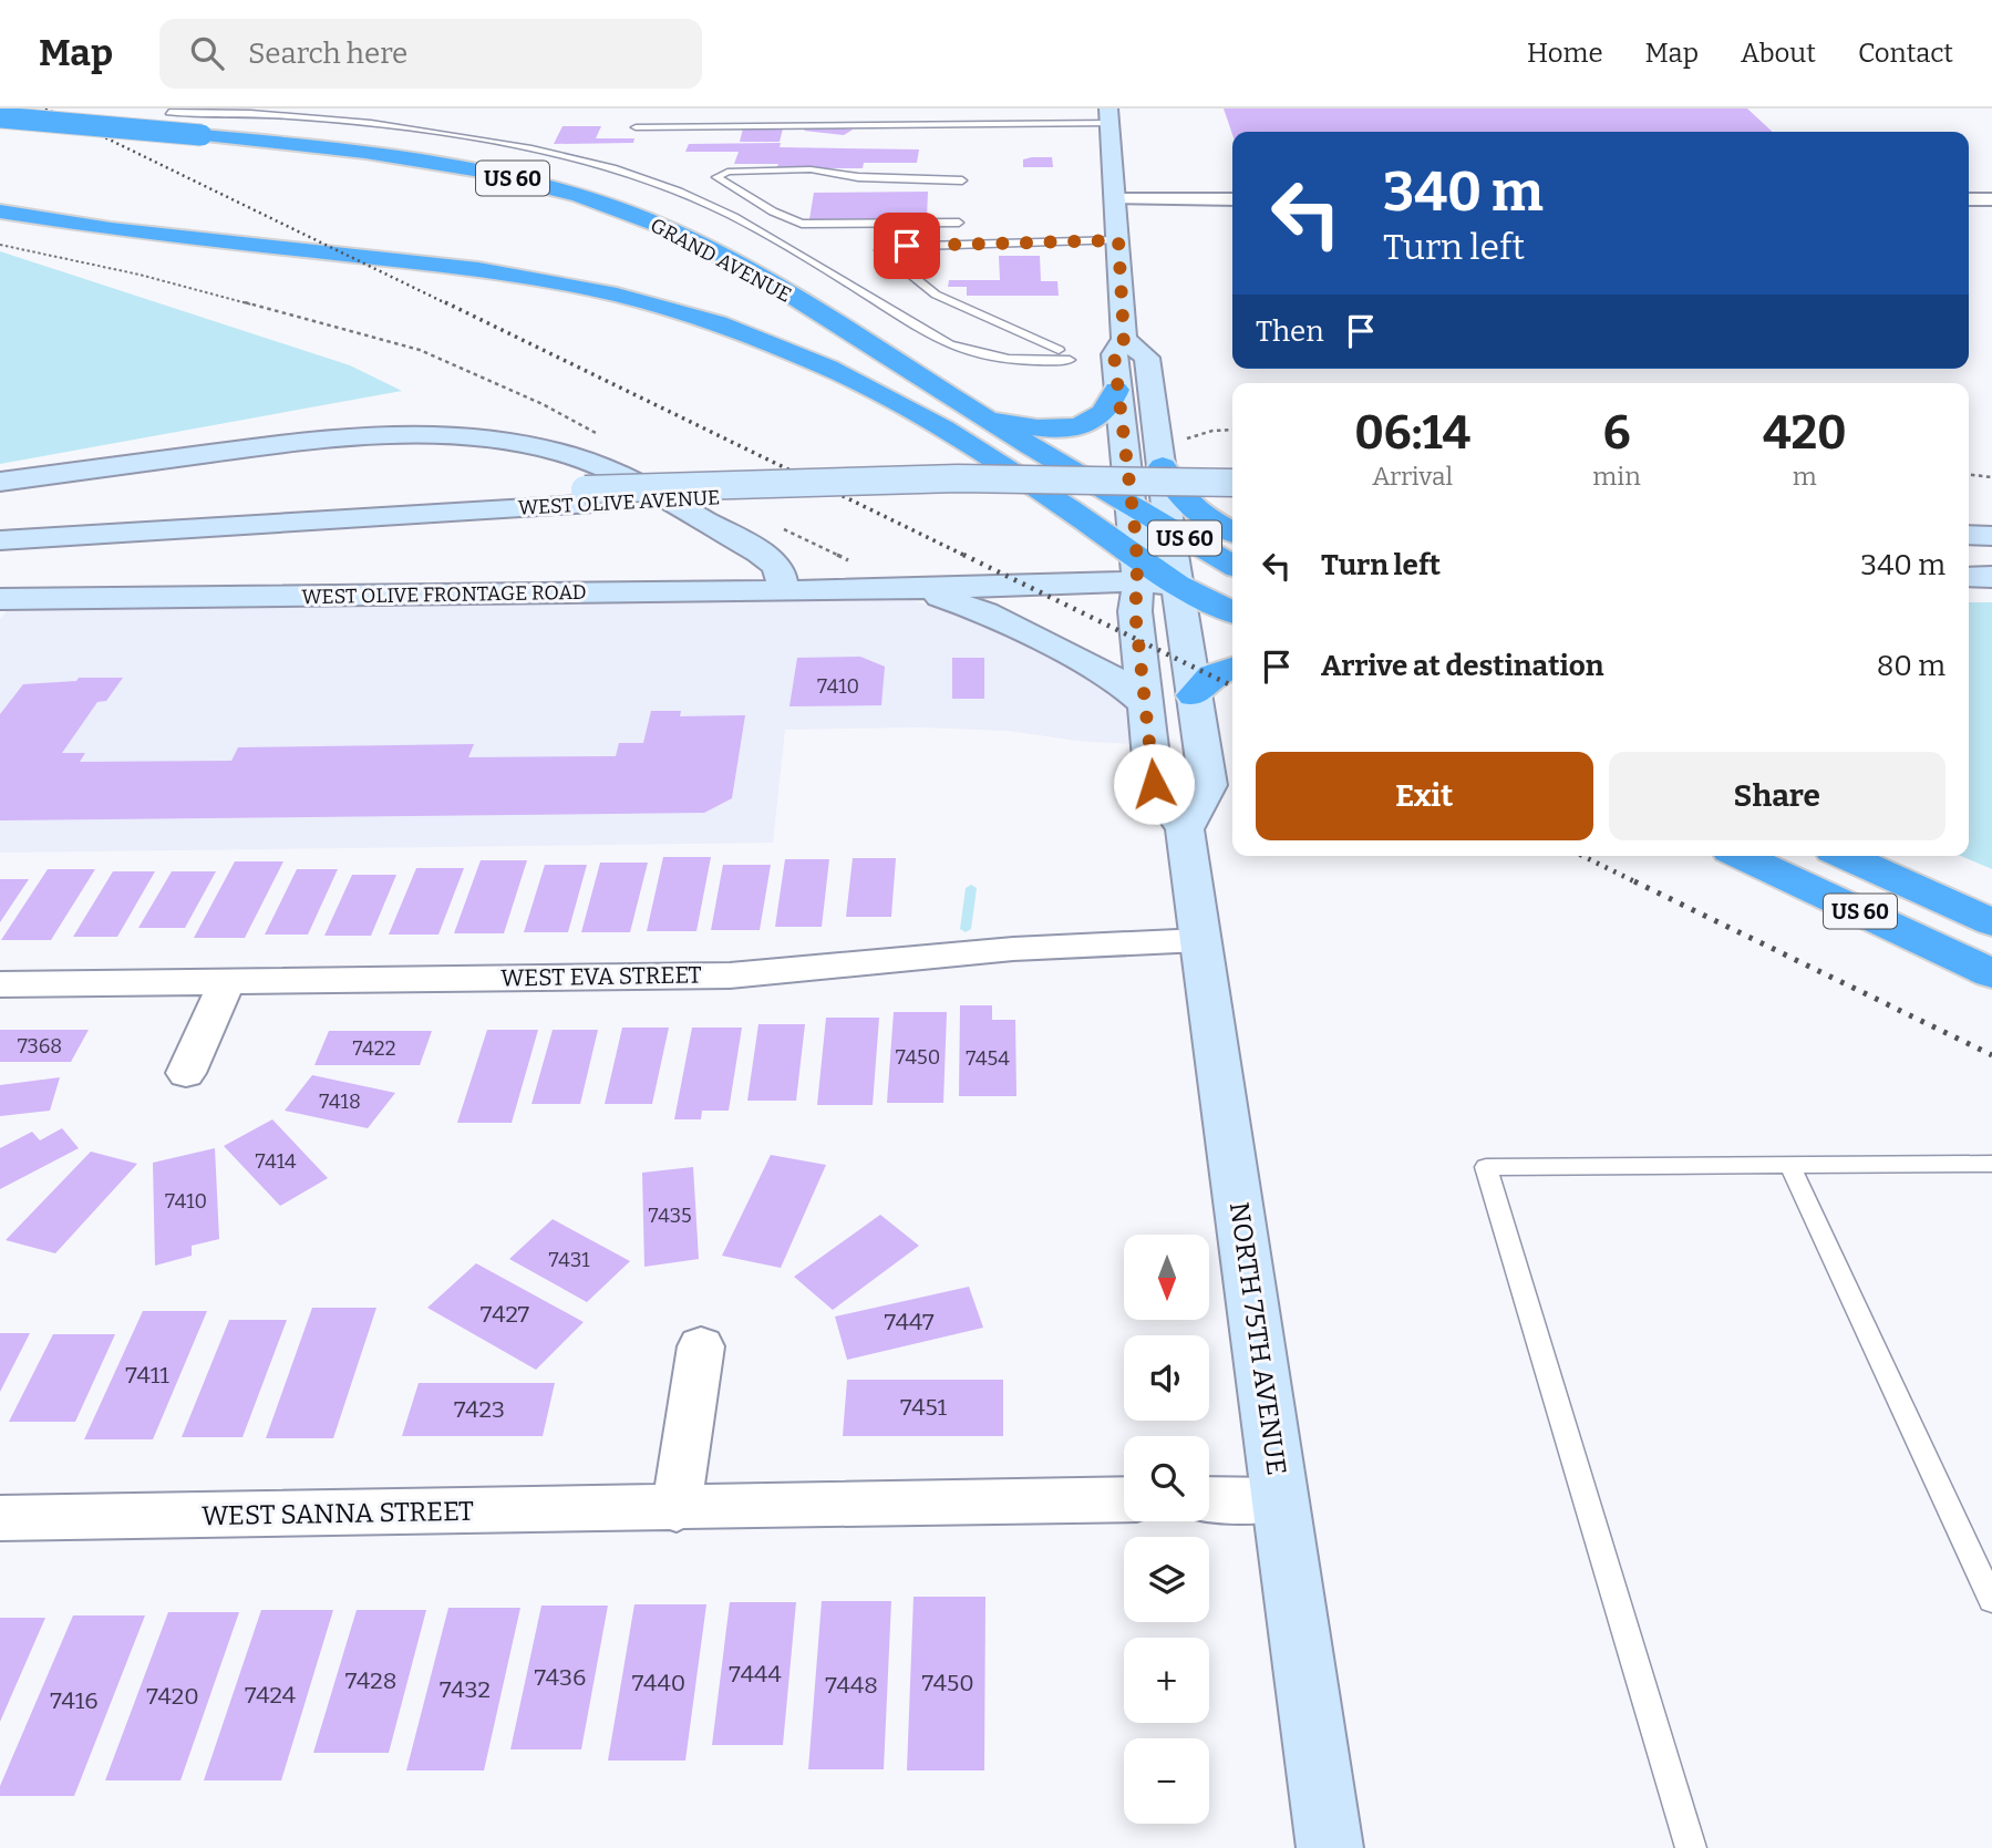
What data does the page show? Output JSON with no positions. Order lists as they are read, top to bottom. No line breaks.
{"streets":{"highway":["US 60","GRAND AVENUE"],"main road":["WEST OLIVE AVENUE","WEST OLIVE FRONTAGE ROAD","NORTH 75TH AVENUE"],"street":["WEST EVA STREET","WEST SANNA STREET"]},"crossings":[["US 60","NORTH 75TH AVENUE"],["GRAND AVENUE","NORTH 75TH AVENUE"],["WEST EVA STREET","NORTH 75TH AVENUE"]],"house_numbers":["7410","7368","7422","7450","7454","7418","7414","7410","7435","7431","7427","7447","7411","7451","7423","7444","7436","7428","7440","7450","7448","7432","7424","7420","7416"],"north":"bottom","page":{"header":"Map","search":"Search here","nav":["Home","Map","About","Contact"],"turn":["340 m","Turn left"],"then":"Then","eta":["06:14","Arrival","6","min","420","m"],"list":[{"name":"Turn left","value":"340 m"},{"name":"Arrive at destination","value":"80 m"}],"buttons":["Exit","Share"],"map_buttons":["+","−"]}}
